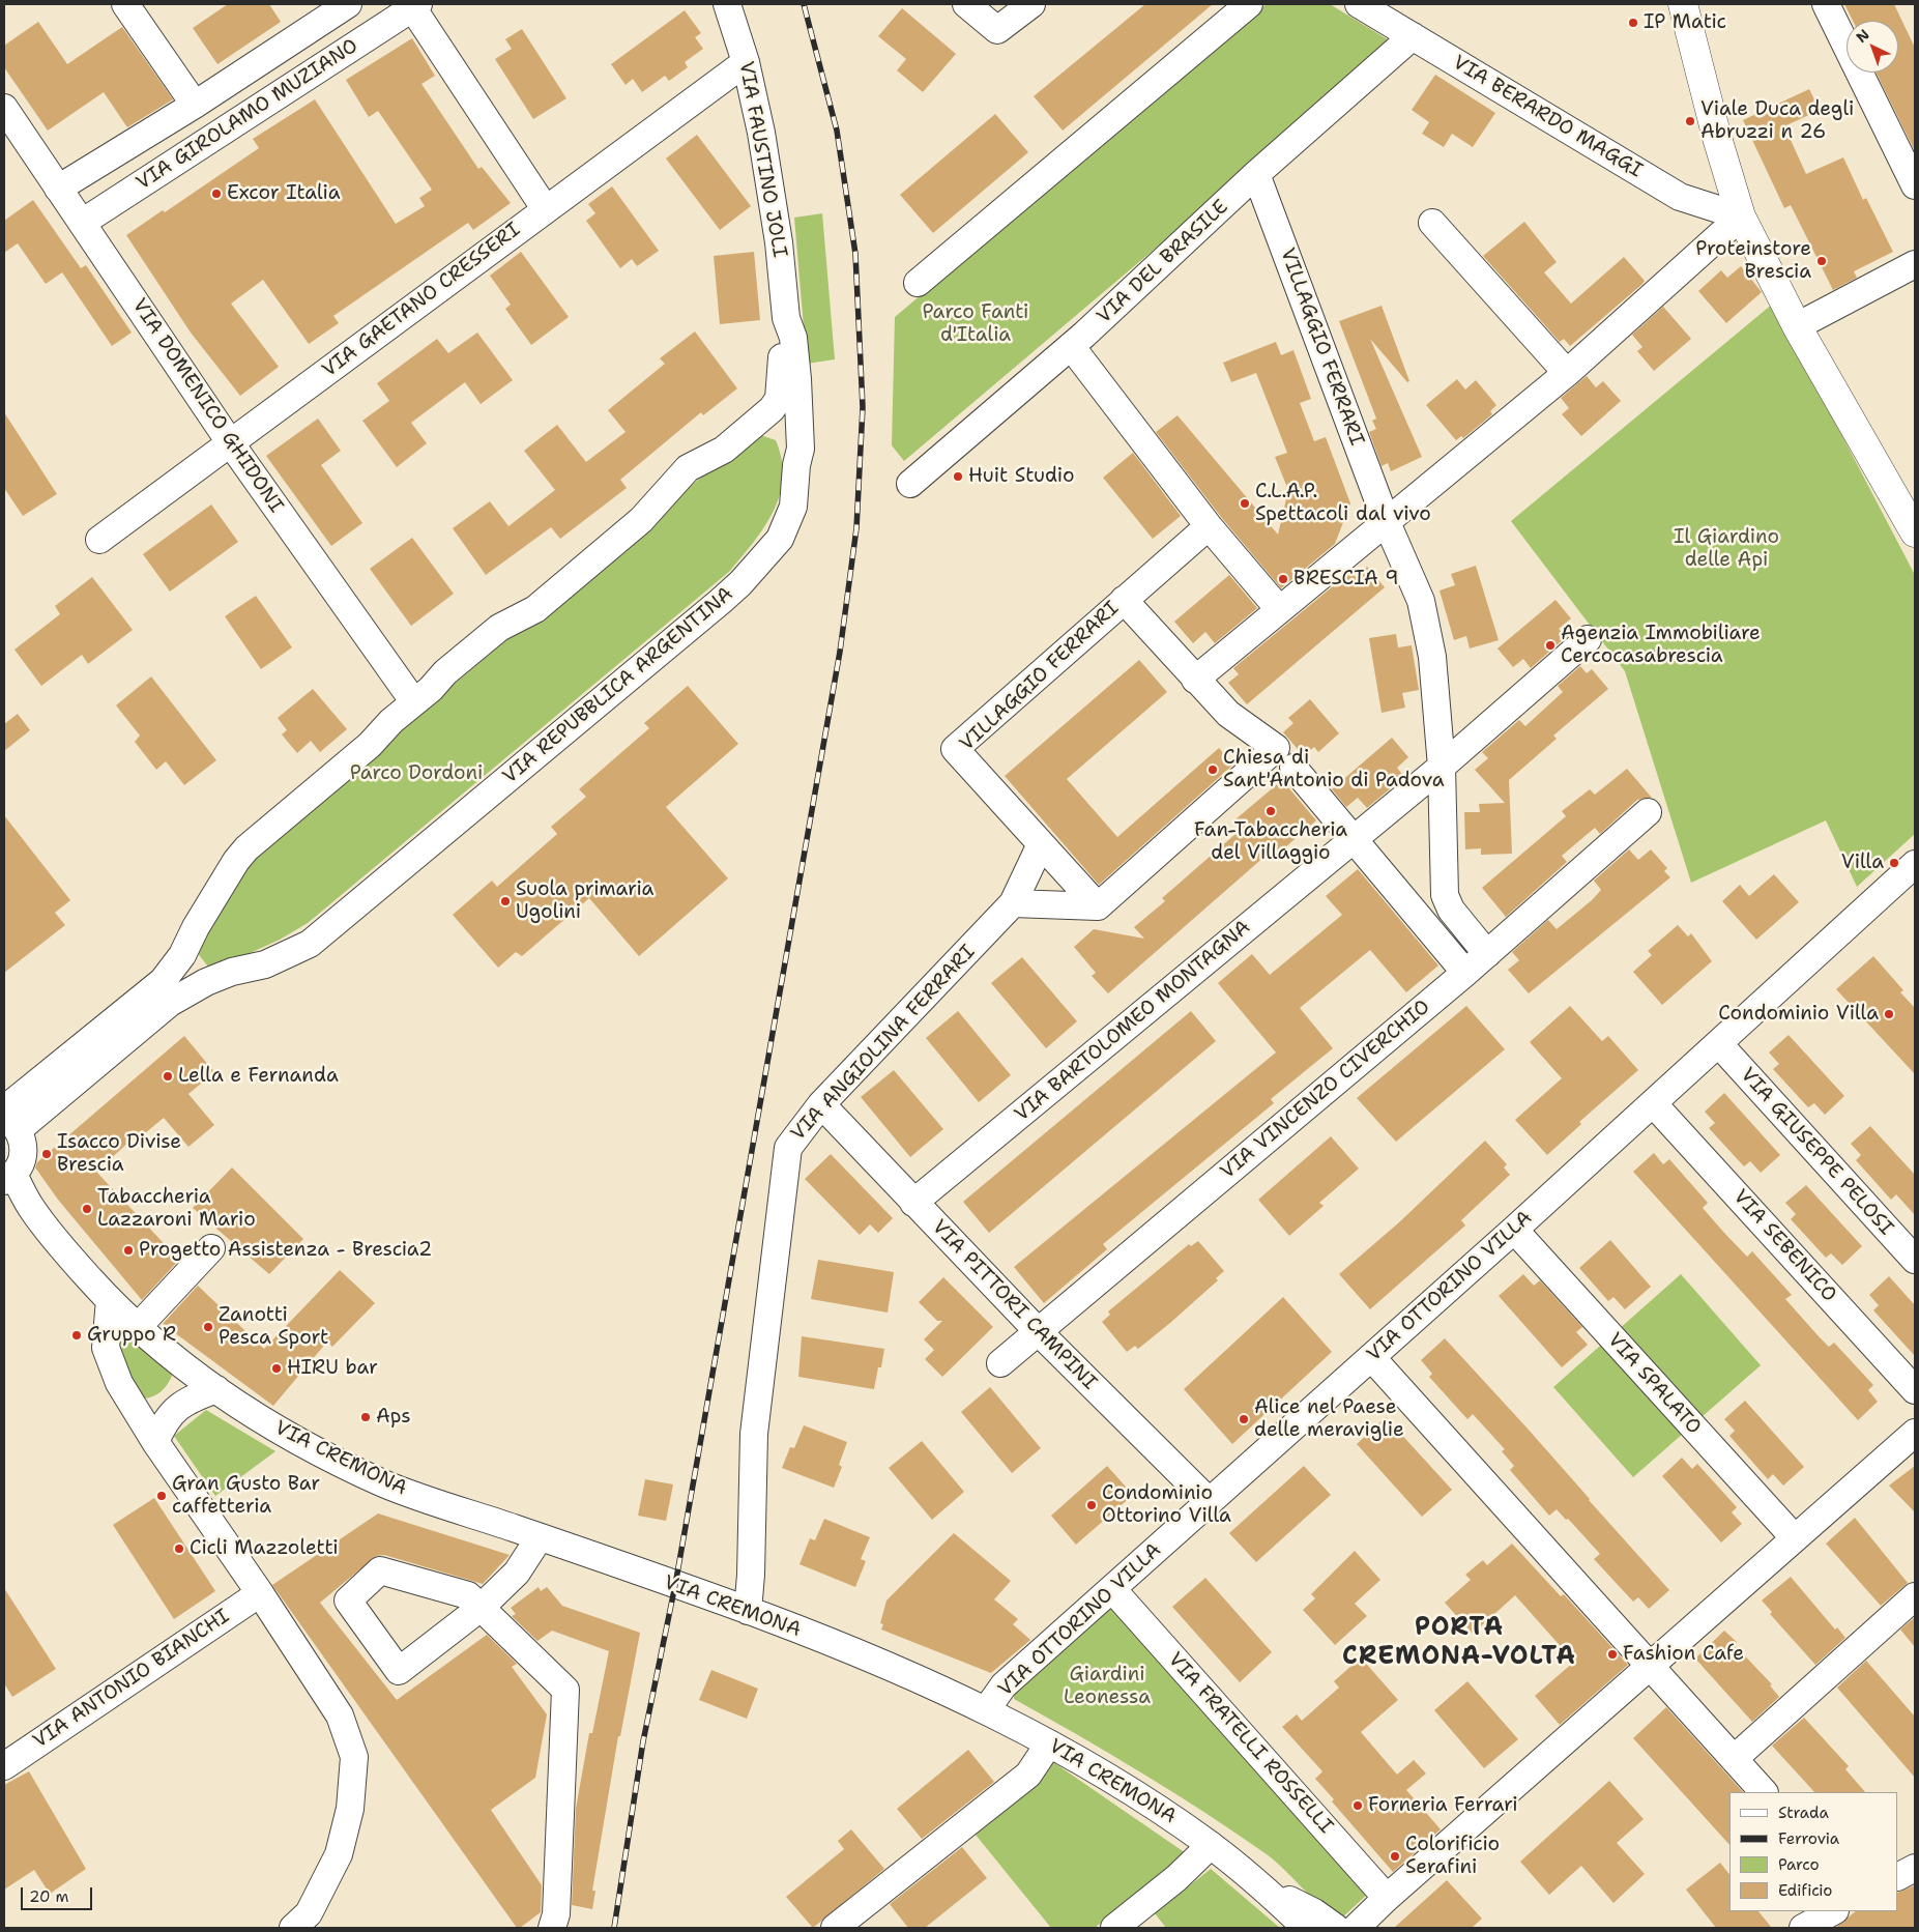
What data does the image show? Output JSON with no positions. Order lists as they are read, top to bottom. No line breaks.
{"streets":{"street":["VIA GIROLAMO MUZIANO","VIA BERARDO MAGGI","VIA FAUSTINO JOLI","VIA DEL BRASILE","VIA GAETANO CRESSERI","VILLAGGIO FERRARI","VIA DOMENICO GHIDONI","VIA REPUBBLICA ARGENTINA","VIA BARTOLOMEO MONTAGNA","VIA ANGIOLINA FERRARI","VIA VINCENZO CIVERCHIO","VIA GIUSEPPE PELOSI","VIA SEBENICO","VIA OTTORINO VILLA","VIA PITTORI CAMPINI","VIA SPALATO","VIA CREMONA","VIA ANTONIO BIANCHI","VIA FRATELLI ROSSELLI"]},"crossings":[["VIA GIROLAMO MUZIANO","VIA DOMENICO GHIDONI"],["VIA BERARDO MAGGI","VIA DEL BRASILE"],["VIA FAUSTINO JOLI","VIA GAETANO CRESSERI"],["VIA FAUSTINO JOLI","VIA REPUBBLICA ARGENTINA"],["VIA DEL BRASILE","VILLAGGIO FERRARI"],["VIA GAETANO CRESSERI","VIA DOMENICO GHIDONI"],["VILLAGGIO FERRARI","VIA BARTOLOMEO MONTAGNA"],["VIA BARTOLOMEO MONTAGNA","VIA PITTORI CAMPINI"],["VIA ANGIOLINA FERRARI","VIA PITTORI CAMPINI"],["VIA ANGIOLINA FERRARI","VIA CREMONA"],["VIA VINCENZO CIVERCHIO","VIA PITTORI CAMPINI"],["VIA GIUSEPPE PELOSI","VIA OTTORINO VILLA"],["VIA SEBENICO","VIA OTTORINO VILLA"],["VIA OTTORINO VILLA","VIA PITTORI CAMPINI"],["VIA OTTORINO VILLA","VIA SPALATO"],["VIA OTTORINO VILLA","VIA CREMONA"],["VIA OTTORINO VILLA","VIA FRATELLI ROSSELLI"]],"districts":["PORTA CREMONA-VOLTA"],"parks":["Parco Fanti d'Italia","Il Giardino delle Api","Parco Dordoni","Giardini Leonessa"],"places":["IP Matic","Viale Duca degli Abruzzi n 26","Excor Italia","Proteinstore Brescia","Huit Studio","C.L.A.P. Spettacoli dal vivo","BRESCIA 9","Agenzia Immobiliare Cercocasabrescia","Chiesa di Sant'Antonio di Padova","Fan-Tabaccheria del Villaggio","Villa","Suola primaria Ugolini","Condominio Villa","Lella e Fernanda","Isacco Divise Brescia","Tabaccheria Lazzaroni Mario","Progetto Assistenza - Brescia2","Zanotti Pesca Sport","Gruppo R","HIRU bar","Aps","Alice nel Paese delle meraviglie","Gran Gusto Bar caffetteria","Condominio Ottorino Villa","Cicli Mazzoletti","Fashion Cafe","Forneria Ferrari","Colorificio Serafini"],"legend":["Strada","Ferrovia","Parco","Edificio"],"scale_bar":"20 m","north":"top left"}
